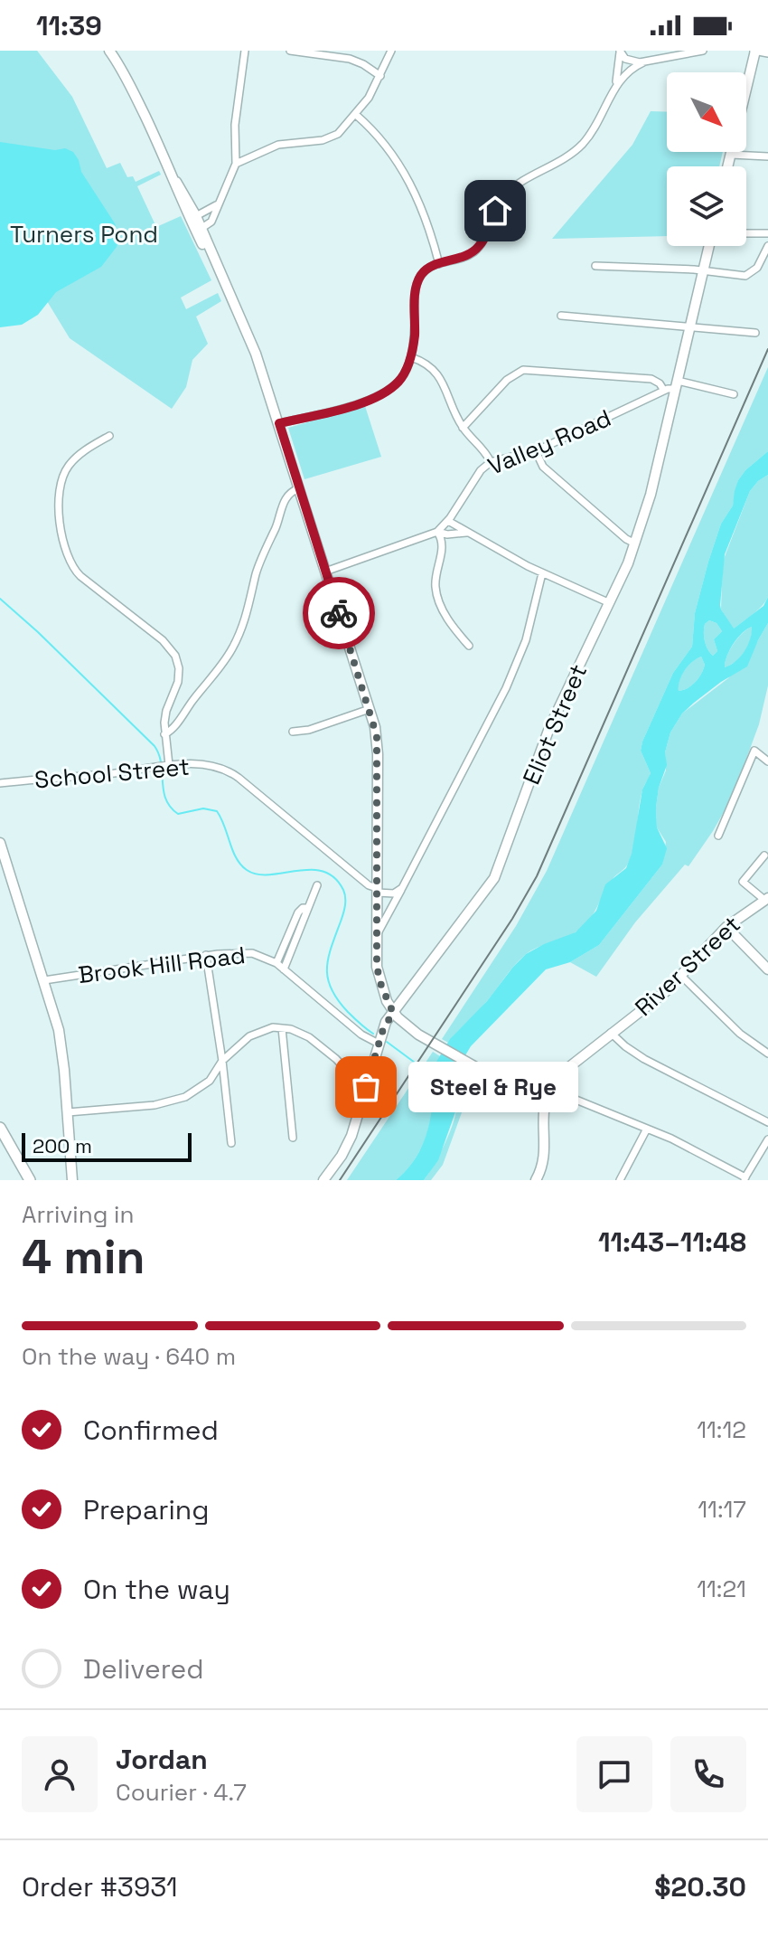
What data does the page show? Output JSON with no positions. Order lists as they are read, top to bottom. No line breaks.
{"streets":{"street":["Valley Road","Eliot Street","School Street","Brook Hill Road","River Street"]},"crossings":[["Valley Road","Eliot Street"],["Eliot Street","Brook Hill Road"]],"parks":["Turners Pond"],"places":["Steel & Rye"],"scale_bar":"200 m","north":"bottom right","page":{"status":"11:39","bubble":"Steel & Rye","scale":"200 m","heading":["4 min","Arriving in","11:43–11:48"],"panel":["Jordan","Courier · 4.7","Order #3931","$20.30"],"bar":"On the way · 640 m","list":[["Confirmed","11:12"],["Preparing","11:17"],["On the way","11:21"],"Delivered"]}}
